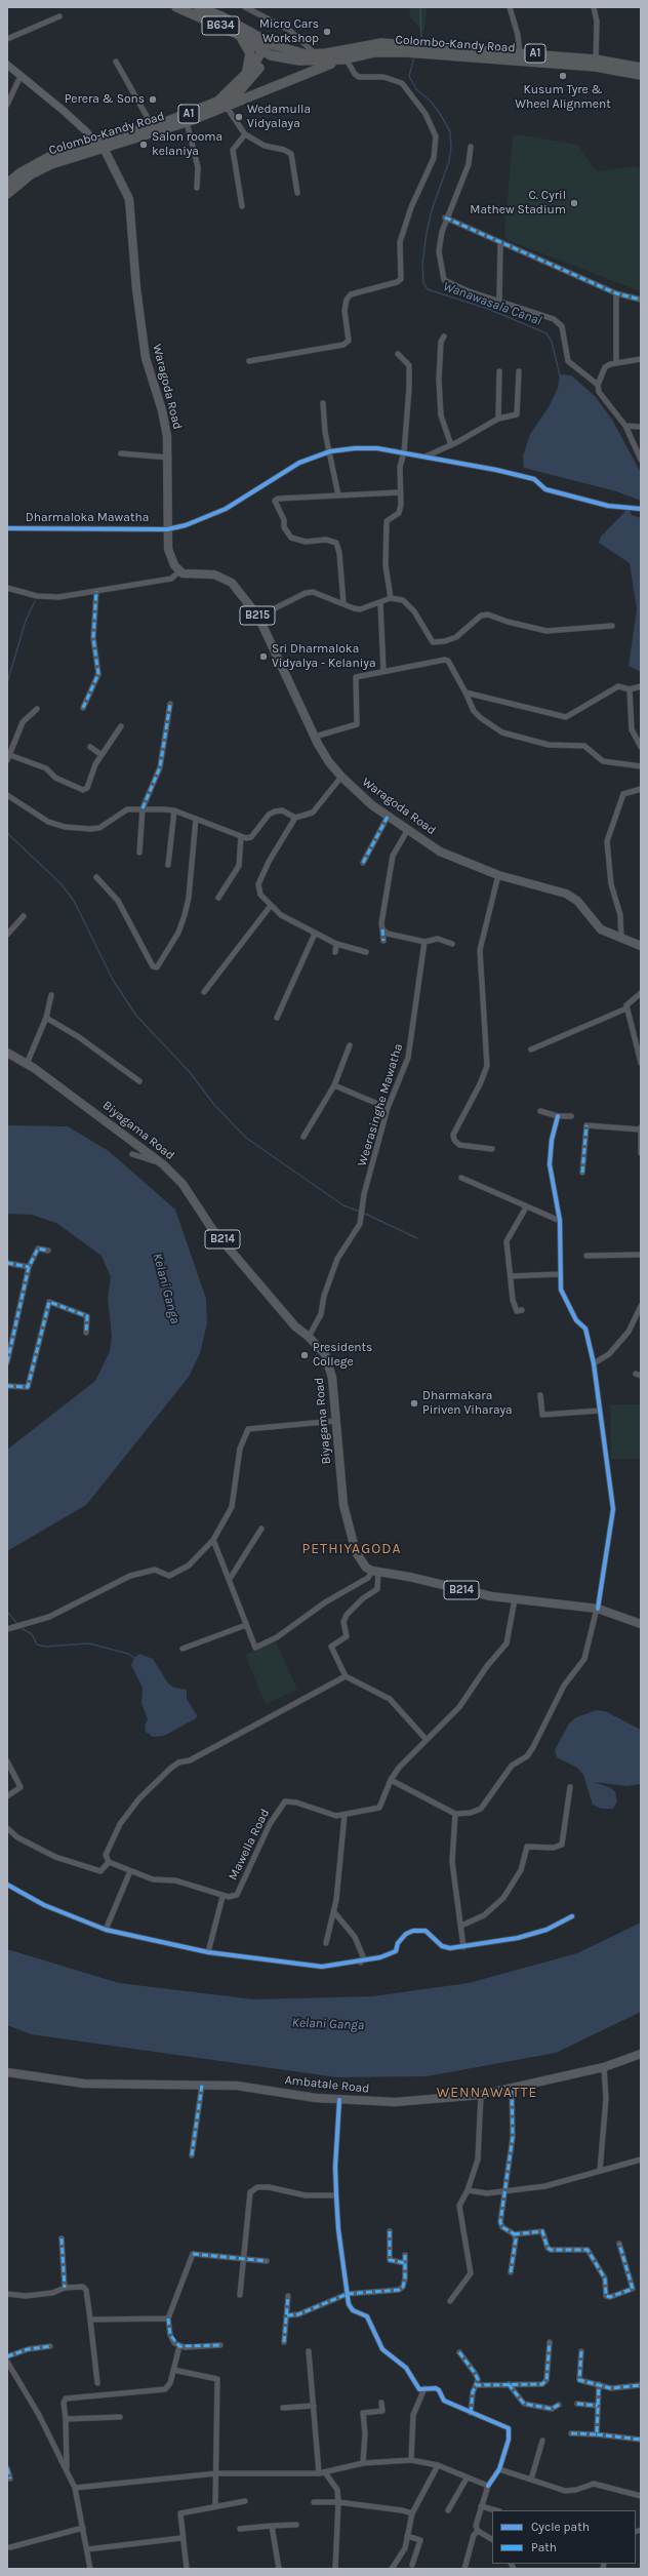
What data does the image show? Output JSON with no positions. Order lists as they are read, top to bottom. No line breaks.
{"streets":{"highway":["B634","Colombo-Kandy Road","A1"],"main road":["Waragoda Road","B215","Biyagama Road","B214","Ambatale Road"],"street":["Dharmaloka Mawatha","Weerasinghe Mawatha","Mawella Road"]},"crossings":[["B634","Colombo-Kandy Road"],["Colombo-Kandy Road","Waragoda Road"],["Waragoda Road","Dharmaloka Mawatha"],["Weerasinghe Mawatha","Biyagama Road"],["Biyagama Road","B214"],["B214","Mawella Road"]],"districts":["PETHIYAGODA","WENNAWATTE"],"water":["Wanawasala Canal","Kelani Ganga"],"places":["Micro Cars Workshop","Kusum Tyre & Wheel Alignment","Perera & Sons","Wedamulla Vidyalaya","Salon rooma kelaniya","C. Cyril Mathew Stadium","Sri Dharmaloka Vidyalya - Kelaniya","Presidents College","Dharmakara Piriven Viharaya"],"legend":["Cycle path","Path"]}
